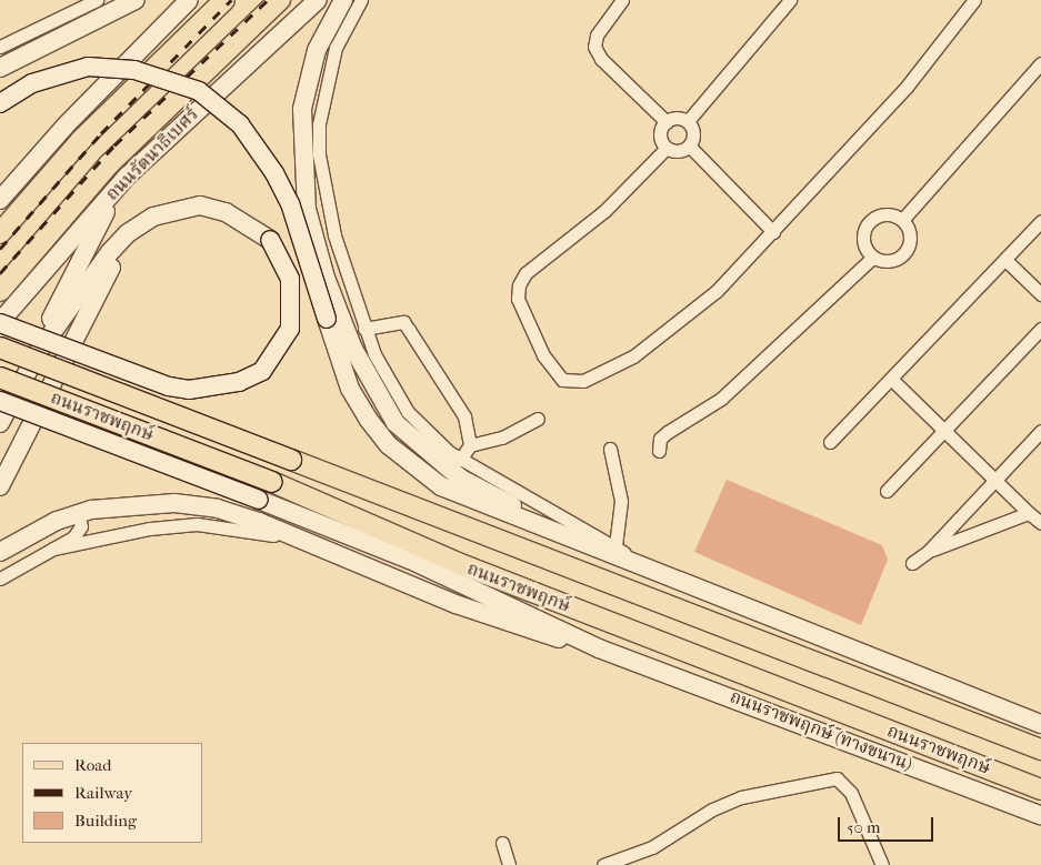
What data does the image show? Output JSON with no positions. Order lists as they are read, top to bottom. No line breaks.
{"streets":{"main road":["ถนนรัตนาธิเบศร์","ถนนราชพฤกษ์","ถนนราชพฤกษ์ (ทางขนาน)"]},"legend":["Road","Railway","Building"],"scale_bar":"50 m"}
